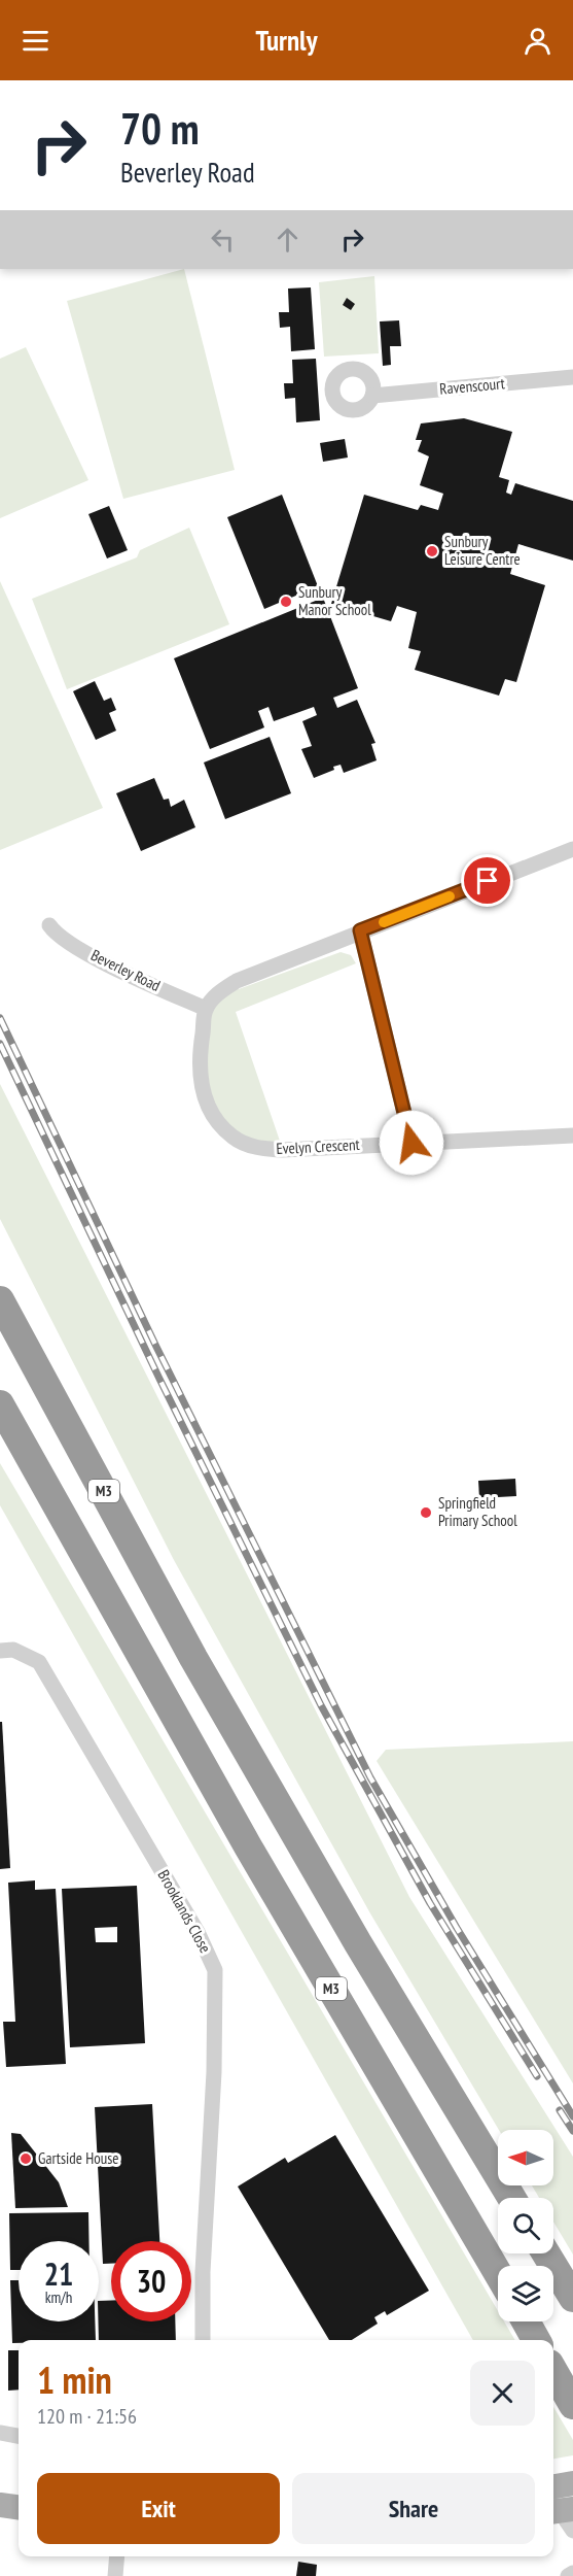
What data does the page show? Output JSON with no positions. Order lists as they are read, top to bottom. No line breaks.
{"streets":{"highway":["M3"],"street":["Ravenscourt","Beverley Road","Evelyn Crescent","Brooklands Close"]},"crossings":[["Beverley Road","Evelyn Crescent"]],"places":["Sunbury Leisure Centre","Sunbury Manor School","Springfield Primary School","Gartside House"],"north":"left","page":{"header":"Turnly","turn":["70 m","Beverley Road"],"speed":"21 km/h","limit":"30","heading":["1 min","120 m · 21:56"],"buttons":["Exit","Share"]}}
